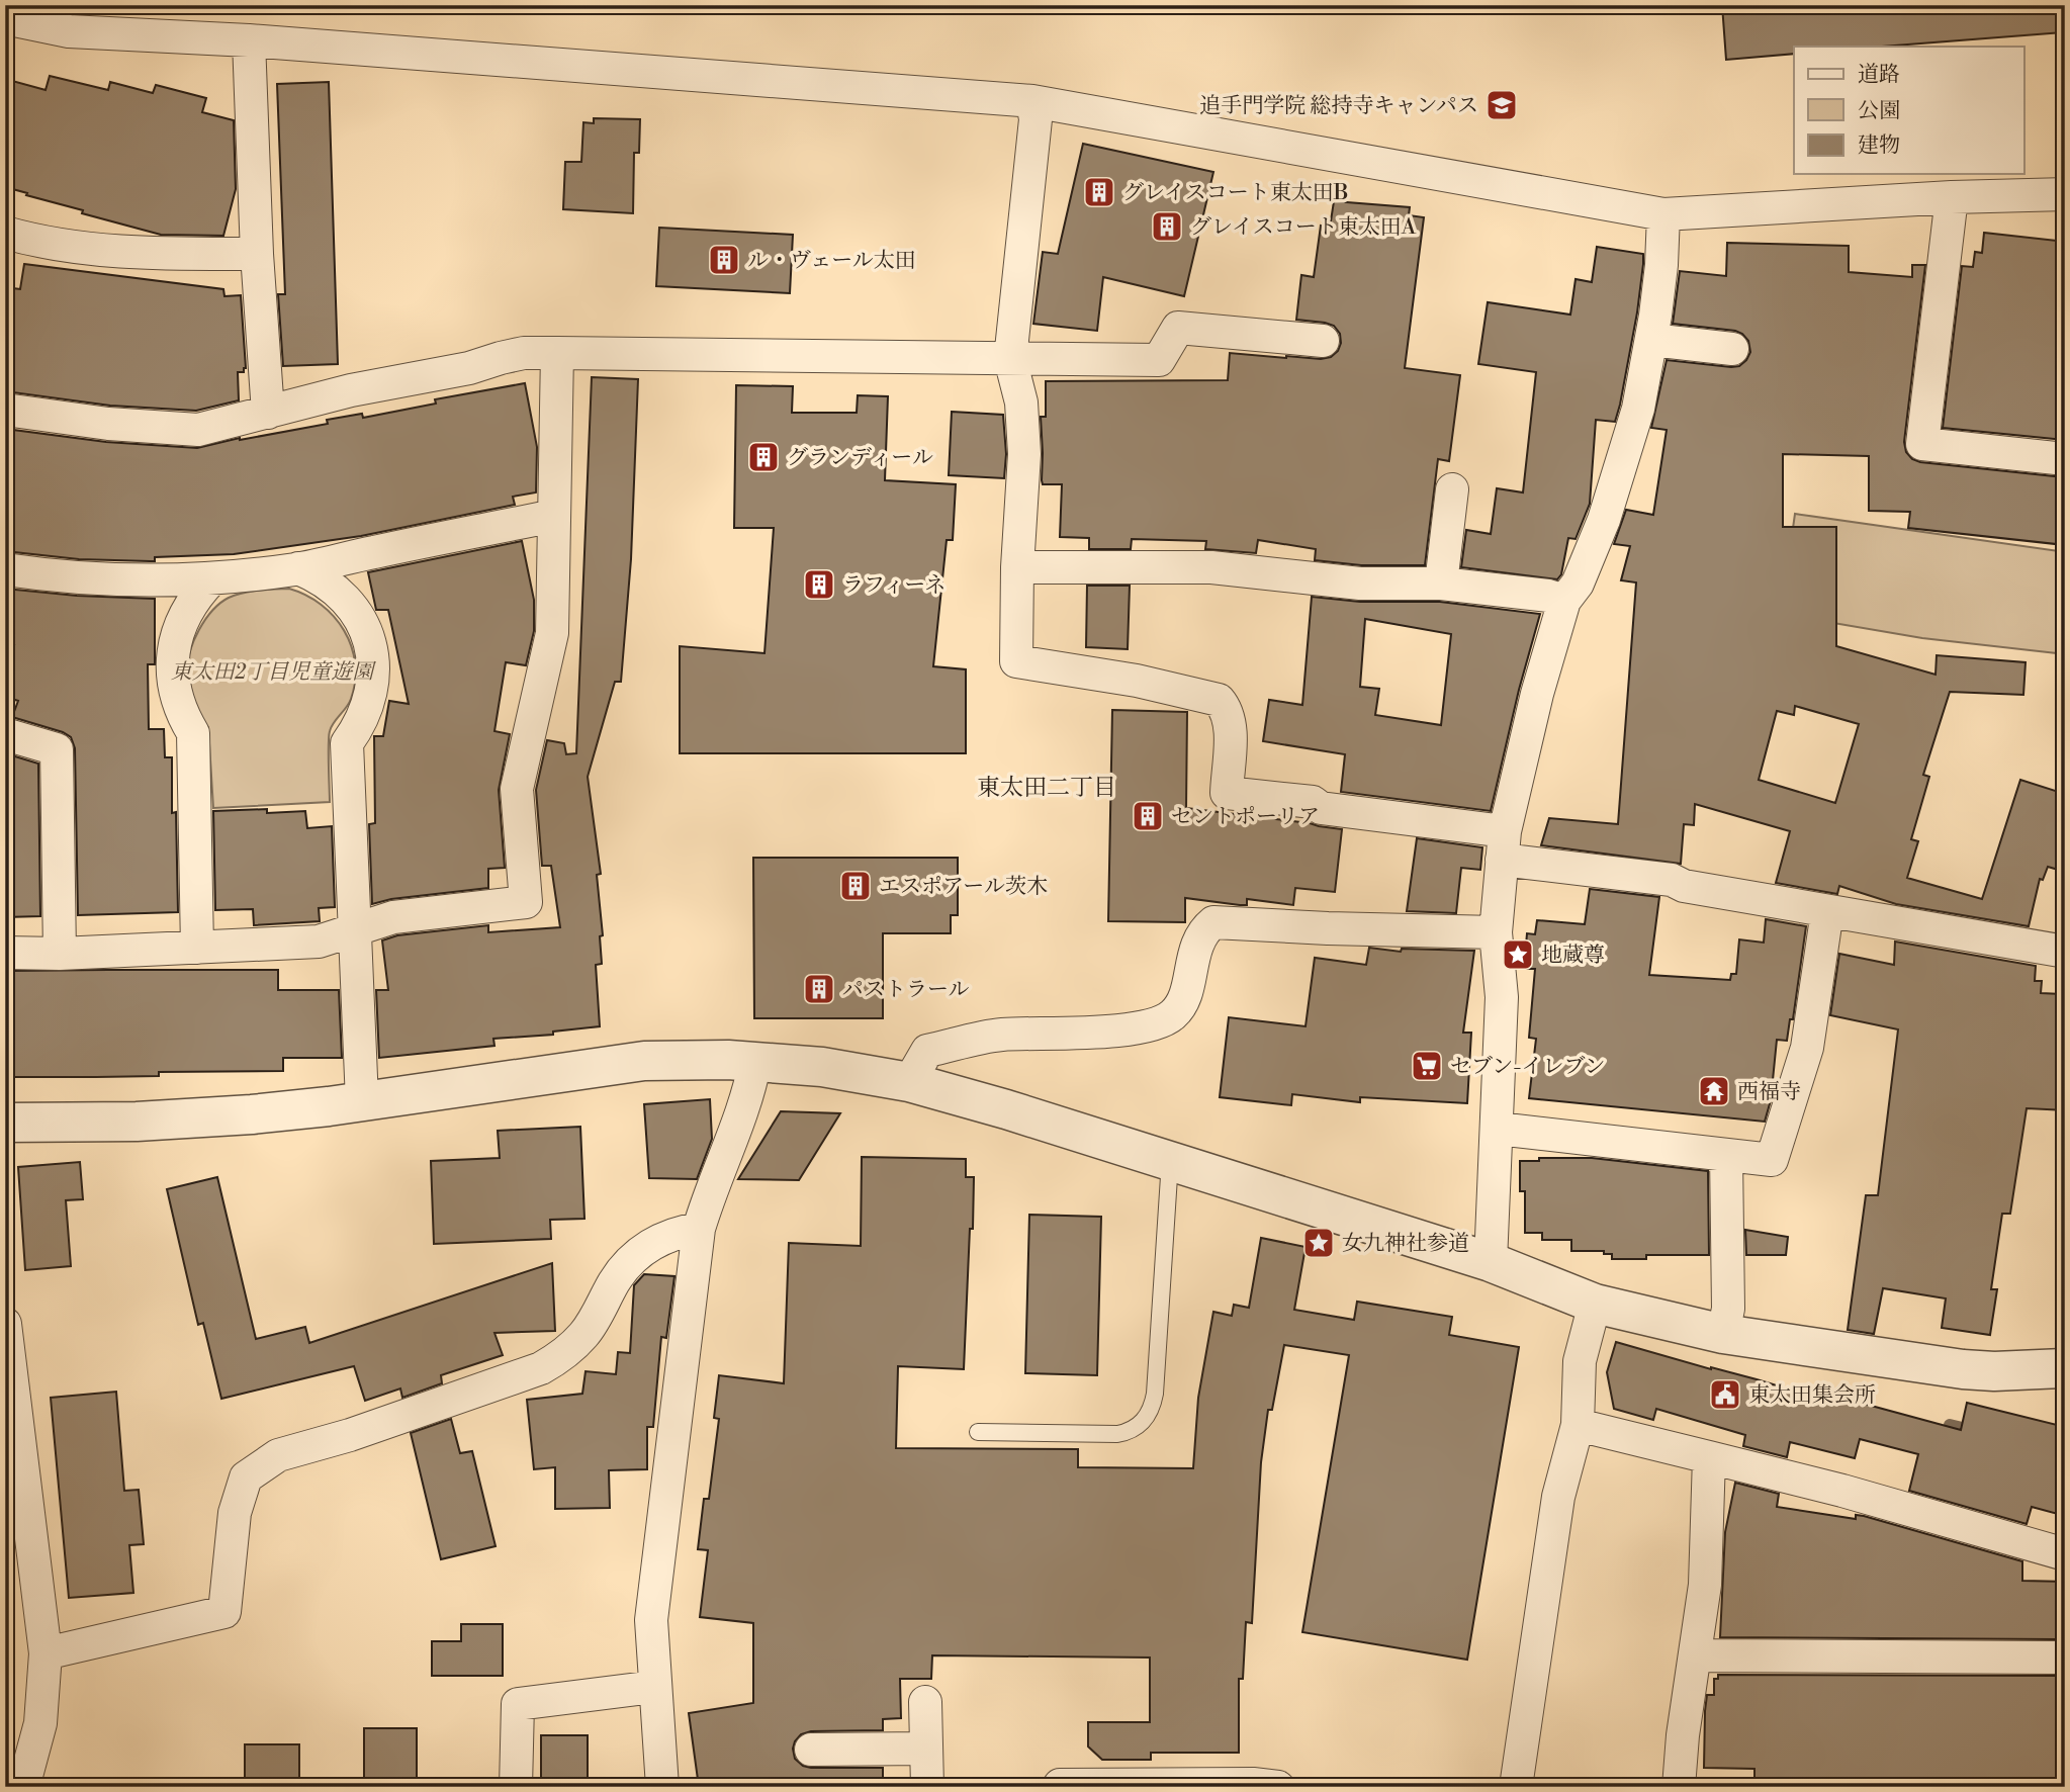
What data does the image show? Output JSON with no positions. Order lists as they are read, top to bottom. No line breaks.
{"districts":["東太田二丁目"],"parks":["東太田2丁目児童遊園"],"places":{"school or university":["追手門学院 総持寺キャンパス"],"building":["グレイスコート東太田B","グレイスコート東太田A","ル・ヴェール太田","グランディール","ラフィーネ","セントポーリア","エスポアール茨木","パストラール"],"place":["地蔵尊","女九神社参道"],"supermarket":["セブン-イレブン"],"temple":["西福寺"],"public building":["東太田集会所"]},"legend":["道路","公園","建物"]}
